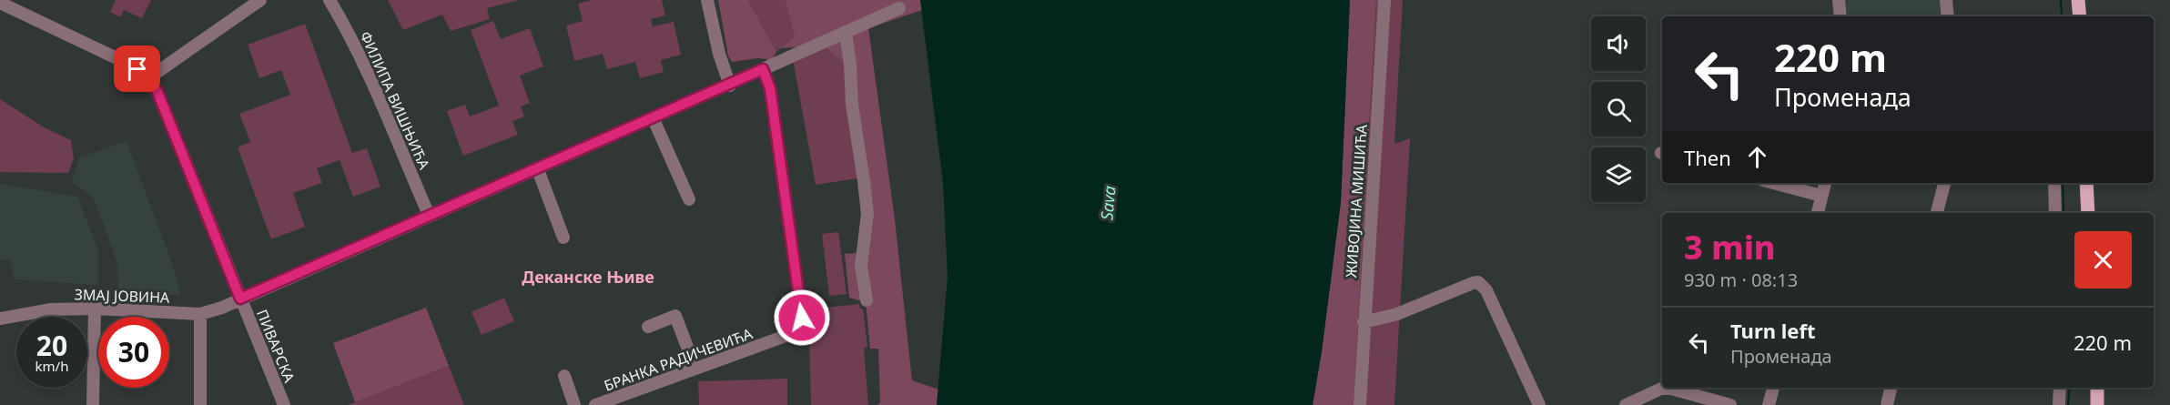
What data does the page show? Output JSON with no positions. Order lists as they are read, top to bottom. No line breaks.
{"streets":{"street":["ФИЛИПА ВИШЊИЋА","ЖИВОЈИНА МИШИЋА","ЗМАЈ ЈОВИНА","ПИВАРСКА","БРАНКА РАДИЧЕВИЋА"]},"crossings":[["ФИЛИПА ВИШЊИЋА","ЗМАЈ ЈОВИНА"],["ЗМАЈ ЈОВИНА","ПИВАРСКА"],["ЗМАЈ ЈОВИНА","БРАНКА РАДИЧЕВИЋА"]],"districts":["Деканске Њиве"],"water":["Sava"],"page":{"turn":["220 m","Променада"],"then":"Then","heading":["3 min","930 m · 08:13"],"list":[{"name":"Turn left","note":"Променада","value":"220 m"}],"speed":"20 km/h","limit":"30"}}
